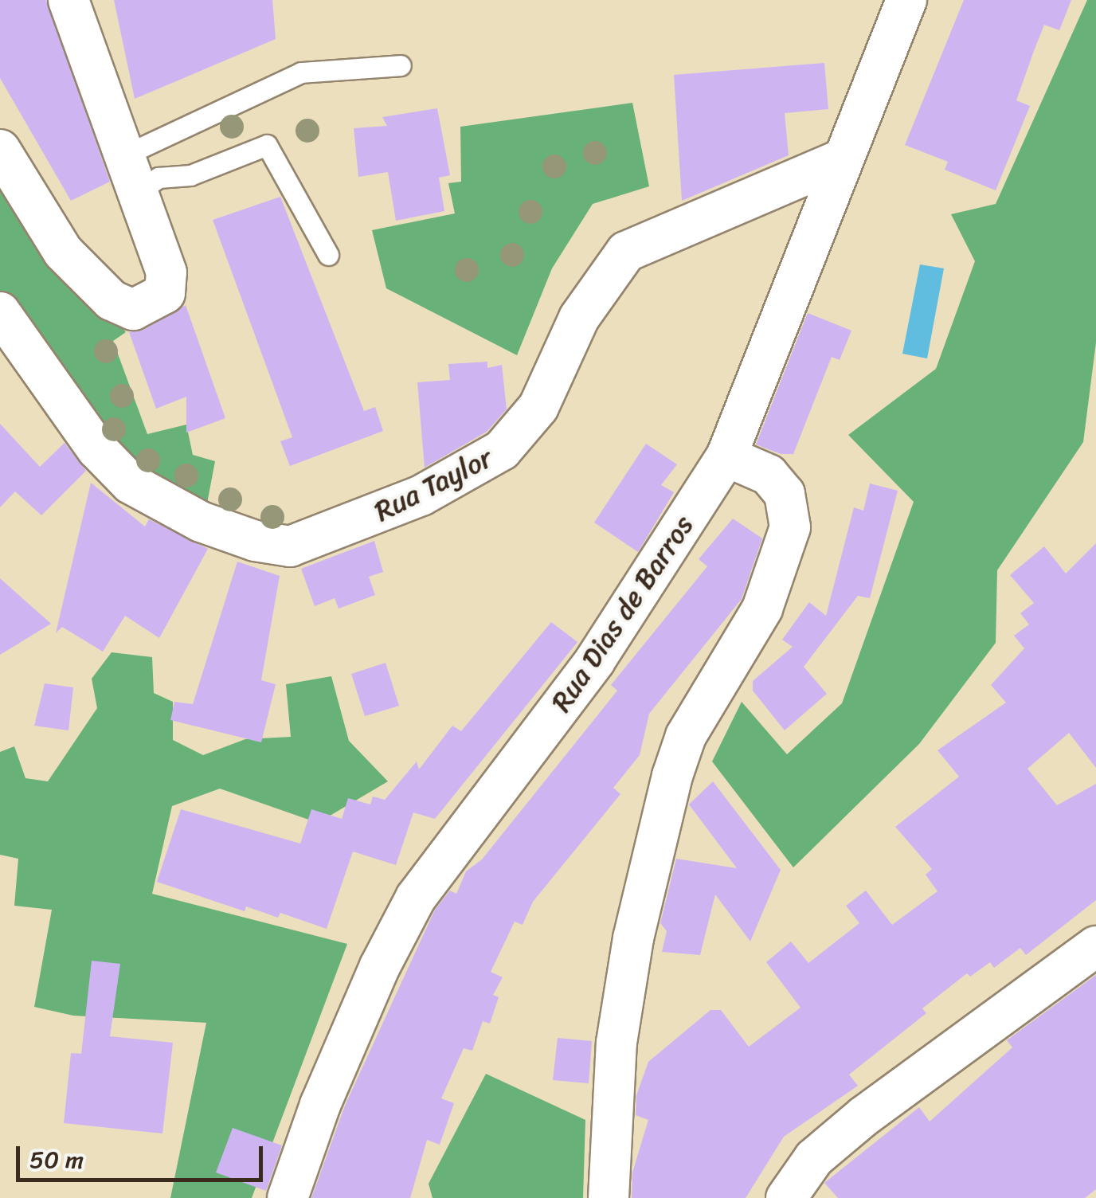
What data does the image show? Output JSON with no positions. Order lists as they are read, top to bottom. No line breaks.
{"streets":{"street":["Rua Taylor","Rua Dias de Barros"]},"crossings":[["Rua Taylor","Rua Dias de Barros"]],"scale_bar":"50 m"}
